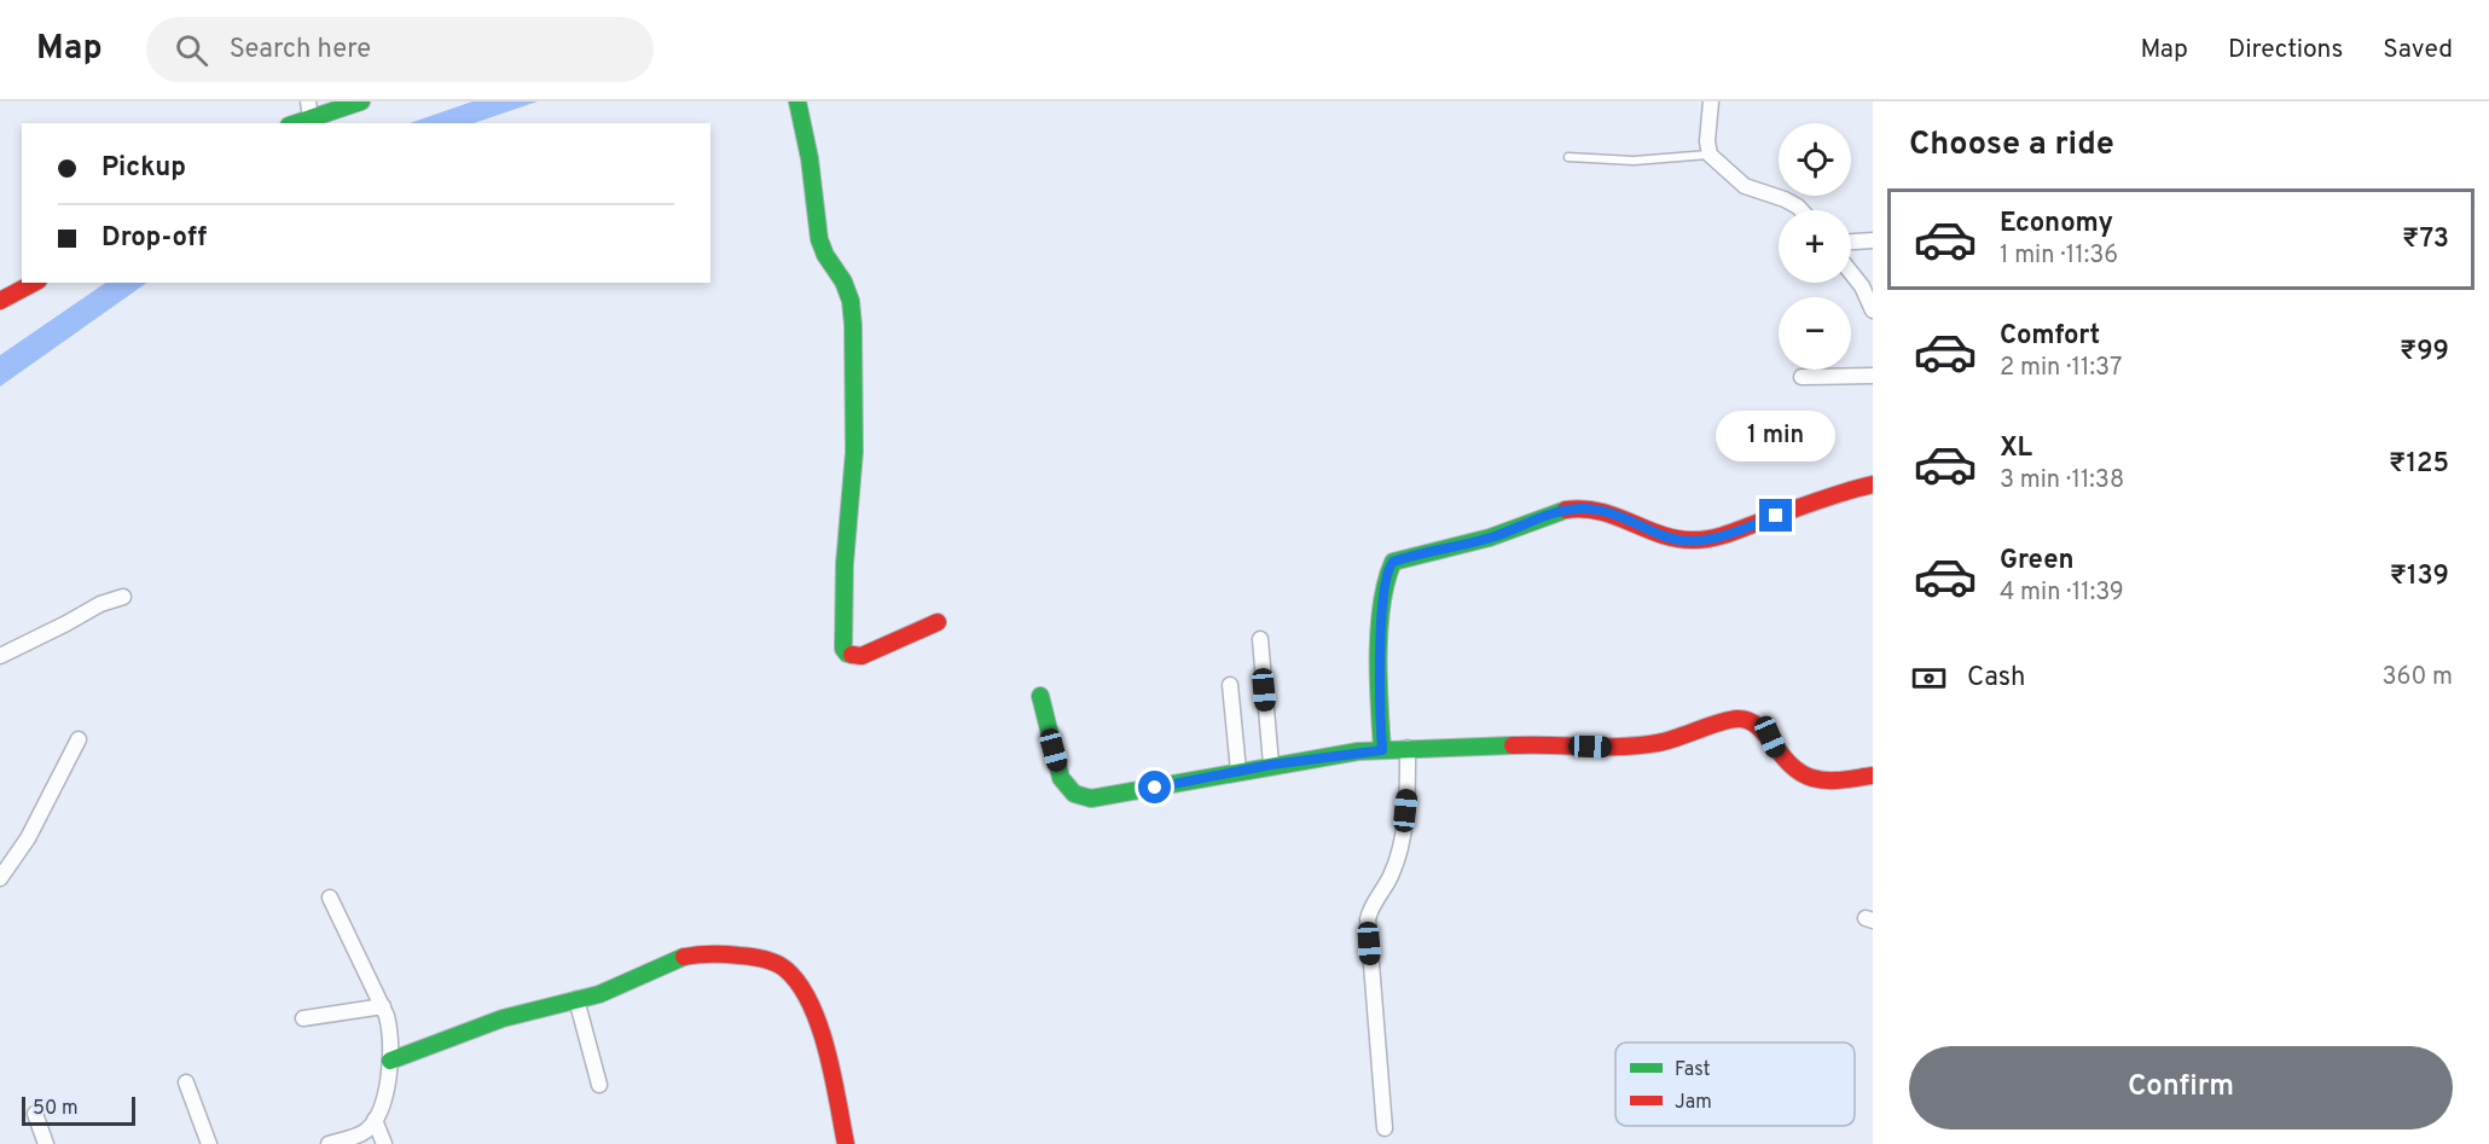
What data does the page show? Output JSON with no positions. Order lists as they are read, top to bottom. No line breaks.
{"legend":["Fast","Jam"],"scale_bar":"50 m","page":{"header":"Map","search":"Search here","nav":["Map","Directions","Saved"],"heading":"Choose a ride","map_buttons":["+","−"],"banner":["Pickup","Drop-off"],"list":[{"name":"Economy","note":"1 min · 11:36","value":"₹73"},{"name":"Comfort","note":"2 min · 11:37","value":"₹99"},{"name":"XL","note":"3 min · 11:38","value":"₹125"},{"name":"Green","note":"4 min · 11:39","value":"₹139"}],"bubble":"1 min","pay":["Cash","360 m"],"buttons":"Confirm","scale":"50 m"}}
